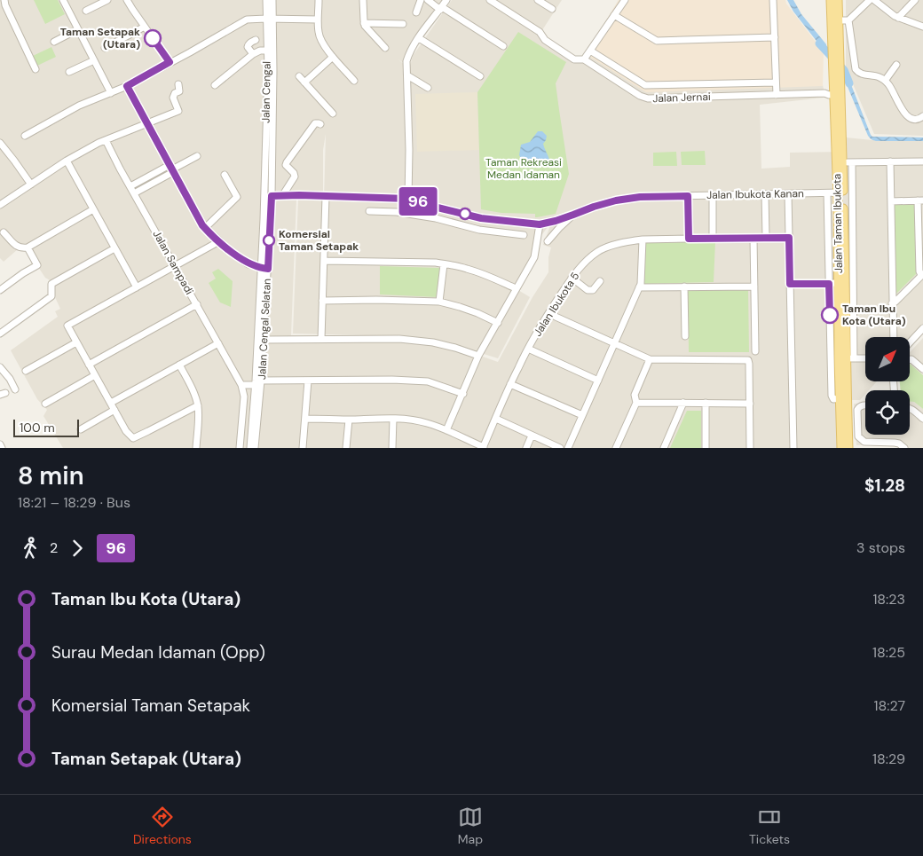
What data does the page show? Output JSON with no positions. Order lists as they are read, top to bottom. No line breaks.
{"streets":{"main road":["Jalan Taman Ibukota"],"street":["Jalan Cengal","Jalan Jernai","Jalan Ibukota Kanan","Jalan Sampadi","Jalan Ibukota 5","Jalan Cengal Selatan"]},"crossings":[["Jalan Cengal","Jalan Cengal Selatan"],["Jalan Jernai","Jalan Taman Ibukota"],["Jalan Ibukota Kanan","Jalan Taman Ibukota"]],"parks":["Taman Rekreasi Medan Idaman"],"places":["Taman Setapak (Utara)","Komersial Taman Setapak","Taman Ibu Kota (Utara)"],"lines":["bus line 96"],"scale_bar":"100 m","north":"top right","page":{"on_map":"96","scale":"100 m","heading":["8 min","18:21 – 18:29 · Bus","$1.28"],"legs":["2","96","3 stops"],"list":[{"name":"Taman Ibu Kota (Utara)","value":"18:23"},{"name":"Surau Medan Idaman (Opp)","value":"18:25"},{"name":"Komersial Taman Setapak","value":"18:27"},{"name":"Taman Setapak (Utara)","value":"18:29"}],"tabs":["Directions","Map","Tickets"]}}
